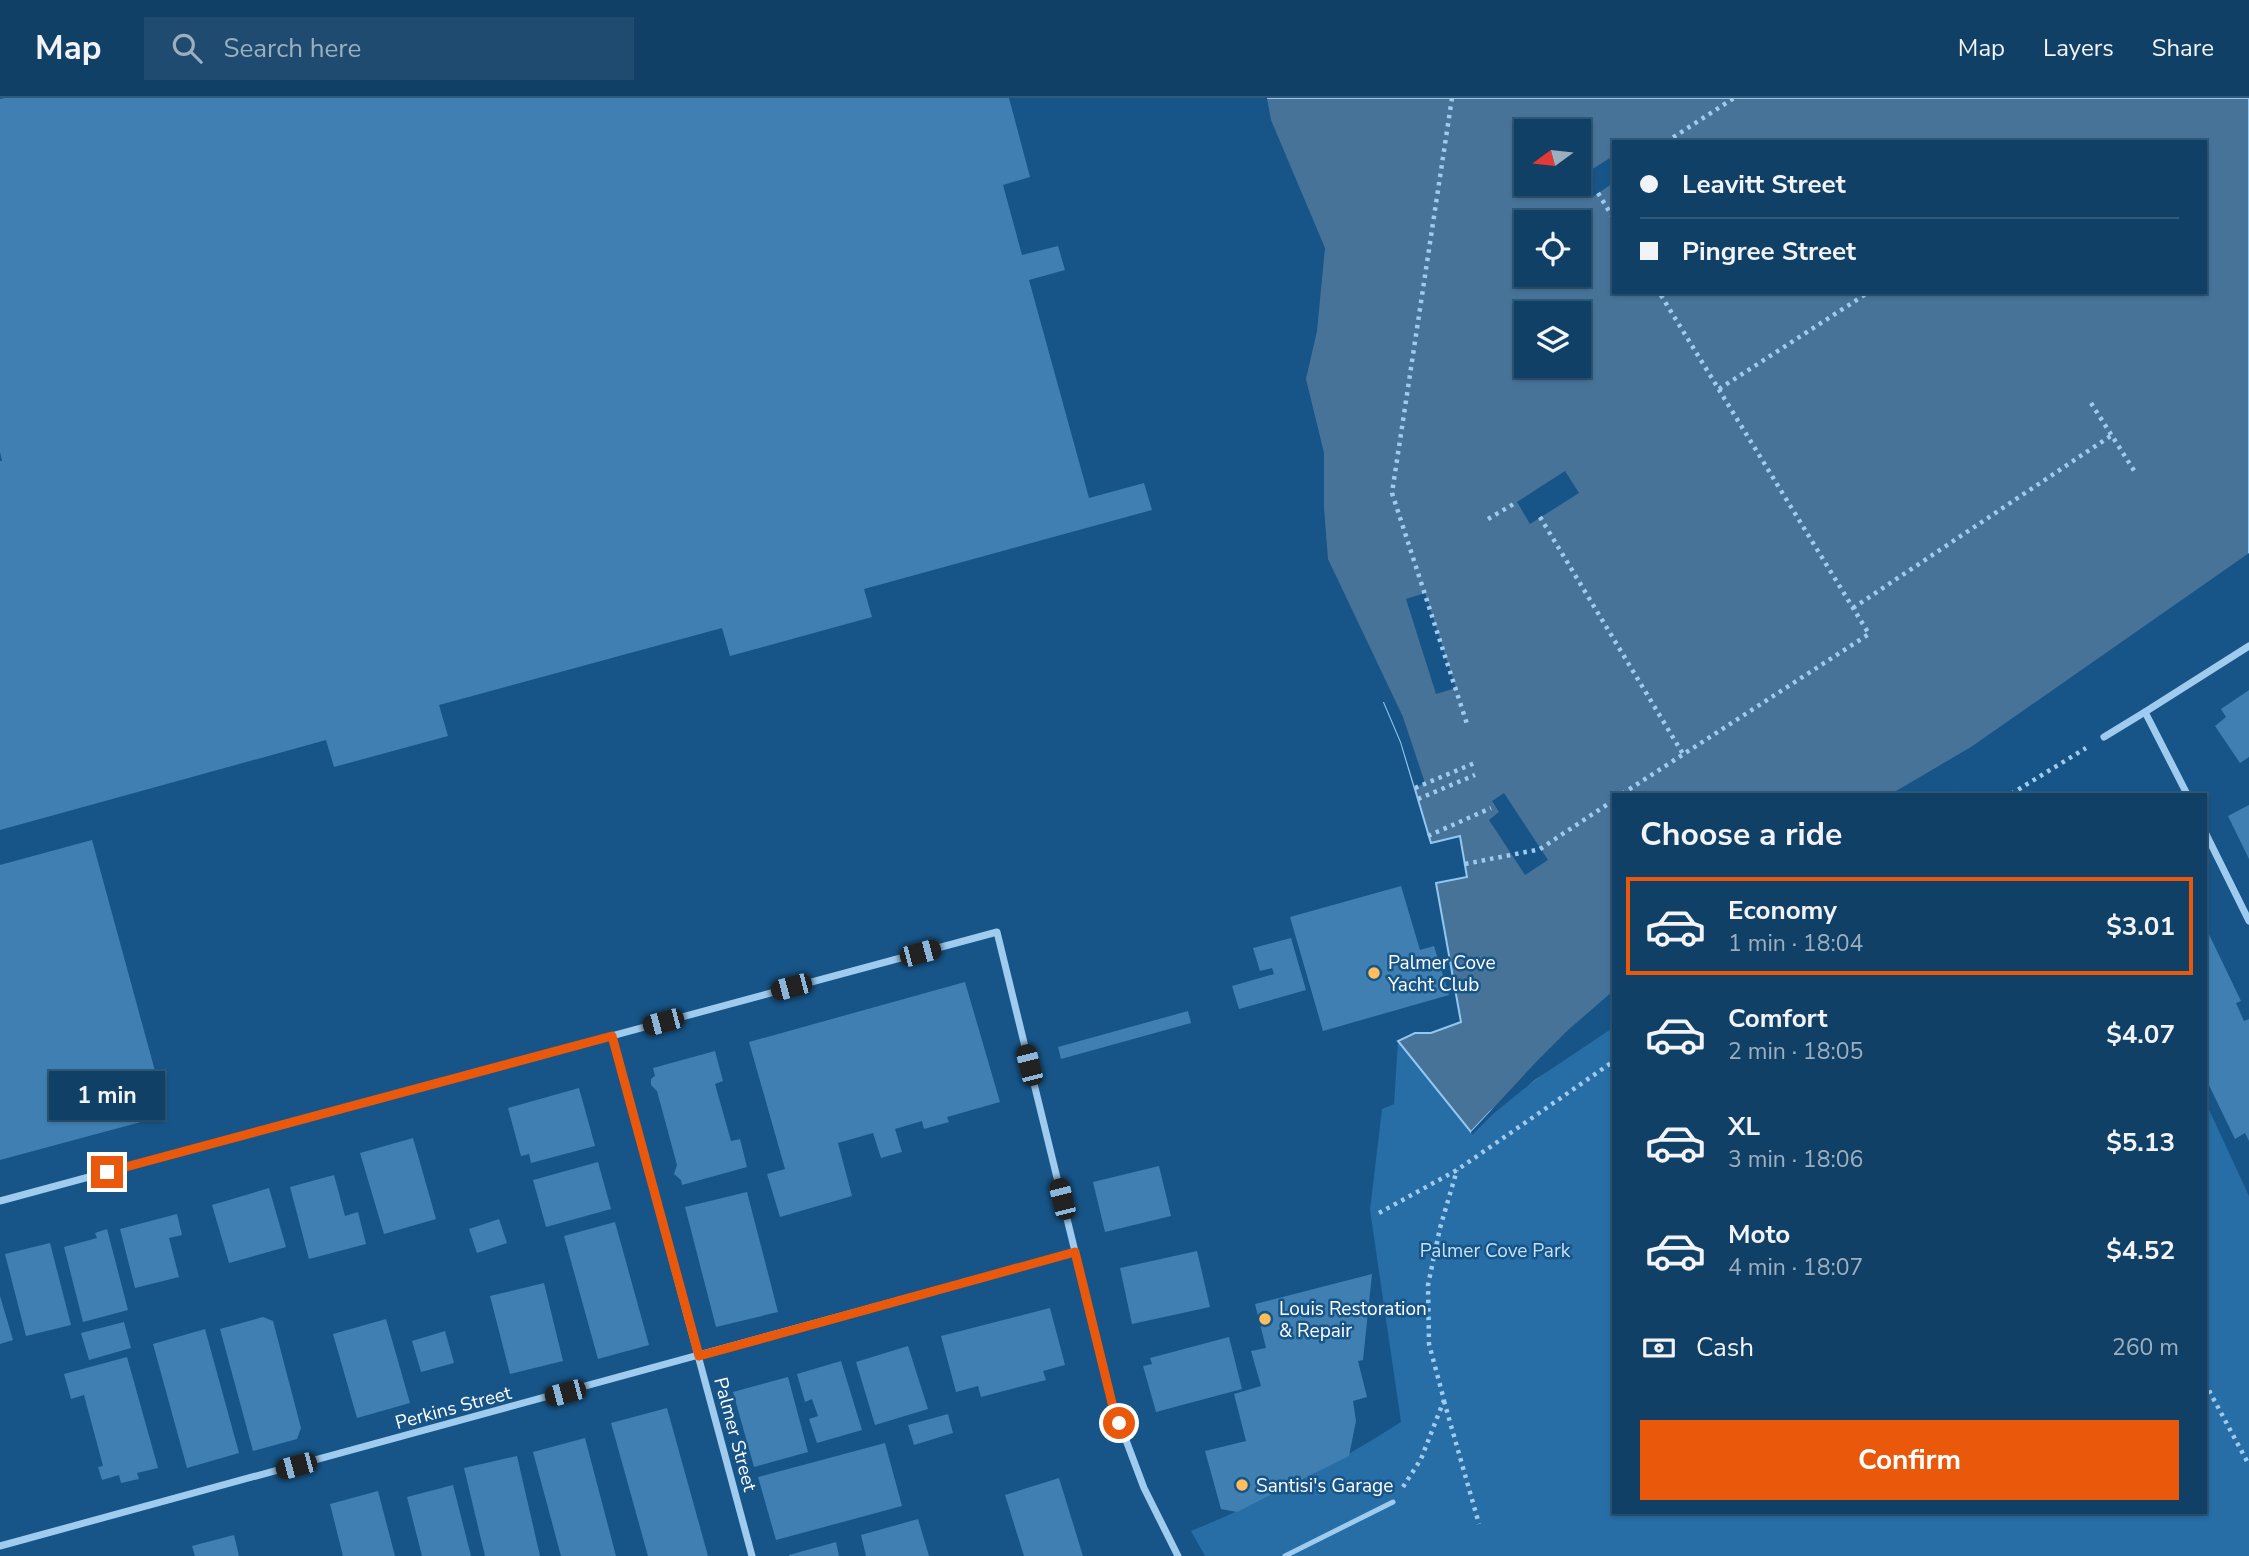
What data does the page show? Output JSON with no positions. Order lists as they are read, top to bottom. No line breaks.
{"streets":{"street":["Perkins Street","Palmer Street"]},"crossings":[["Perkins Street","Palmer Street"]],"parks":["Palmer Cove Park"],"places":["Palmer Cove Yacht Club","Louis Restoration & Repair","Santisi's Garage"],"north":"left","page":{"header":"Map","search":"Search here","nav":["Map","Layers","Share"],"banner":["Leavitt Street","Pingree Street"],"heading":"Choose a ride","list":[{"name":"Economy","note":"1 min · 18:04","value":"$3.01"},{"name":"Comfort","note":"2 min · 18:05","value":"$4.07"},{"name":"XL","note":"3 min · 18:06","value":"$5.13"},{"name":"Moto","note":"4 min · 18:07","value":"$4.52"}],"bubble":"1 min","pay":["Cash","260 m"],"buttons":"Confirm"}}
